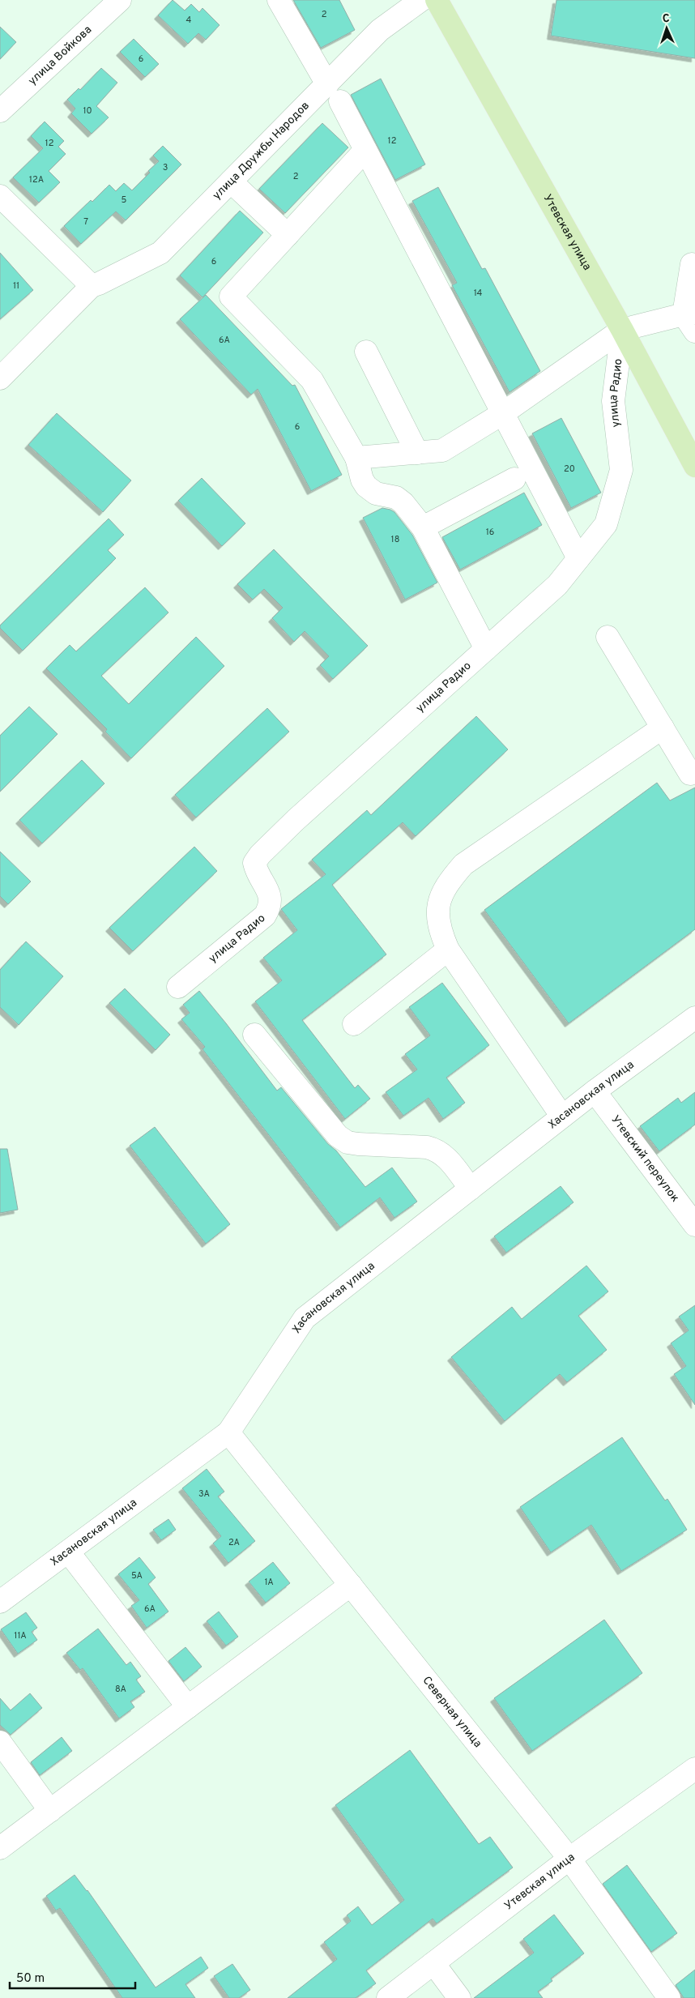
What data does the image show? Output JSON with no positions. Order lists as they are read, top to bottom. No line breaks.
{"streets":{"main road":["Утевская улица"],"street":["улица Войкова","улица Дружбы Народов","улица Радио","Хасановская улица","Утевский переулок","Северная улица"]},"crossings":[["Утевская улица","улица Радио"],["Утевская улица","Северная улица"],["Хасановская улица","Утевский переулок"],["Хасановская улица","Северная улица"]],"house_numbers":["2","4","6","10","12","12","3","2","12А","5","7","6","11","14","6А","6","20","16","18","3А","2А","5А","1А","6А","11А","8А"],"scale_bar":"50 m","north":"top"}
